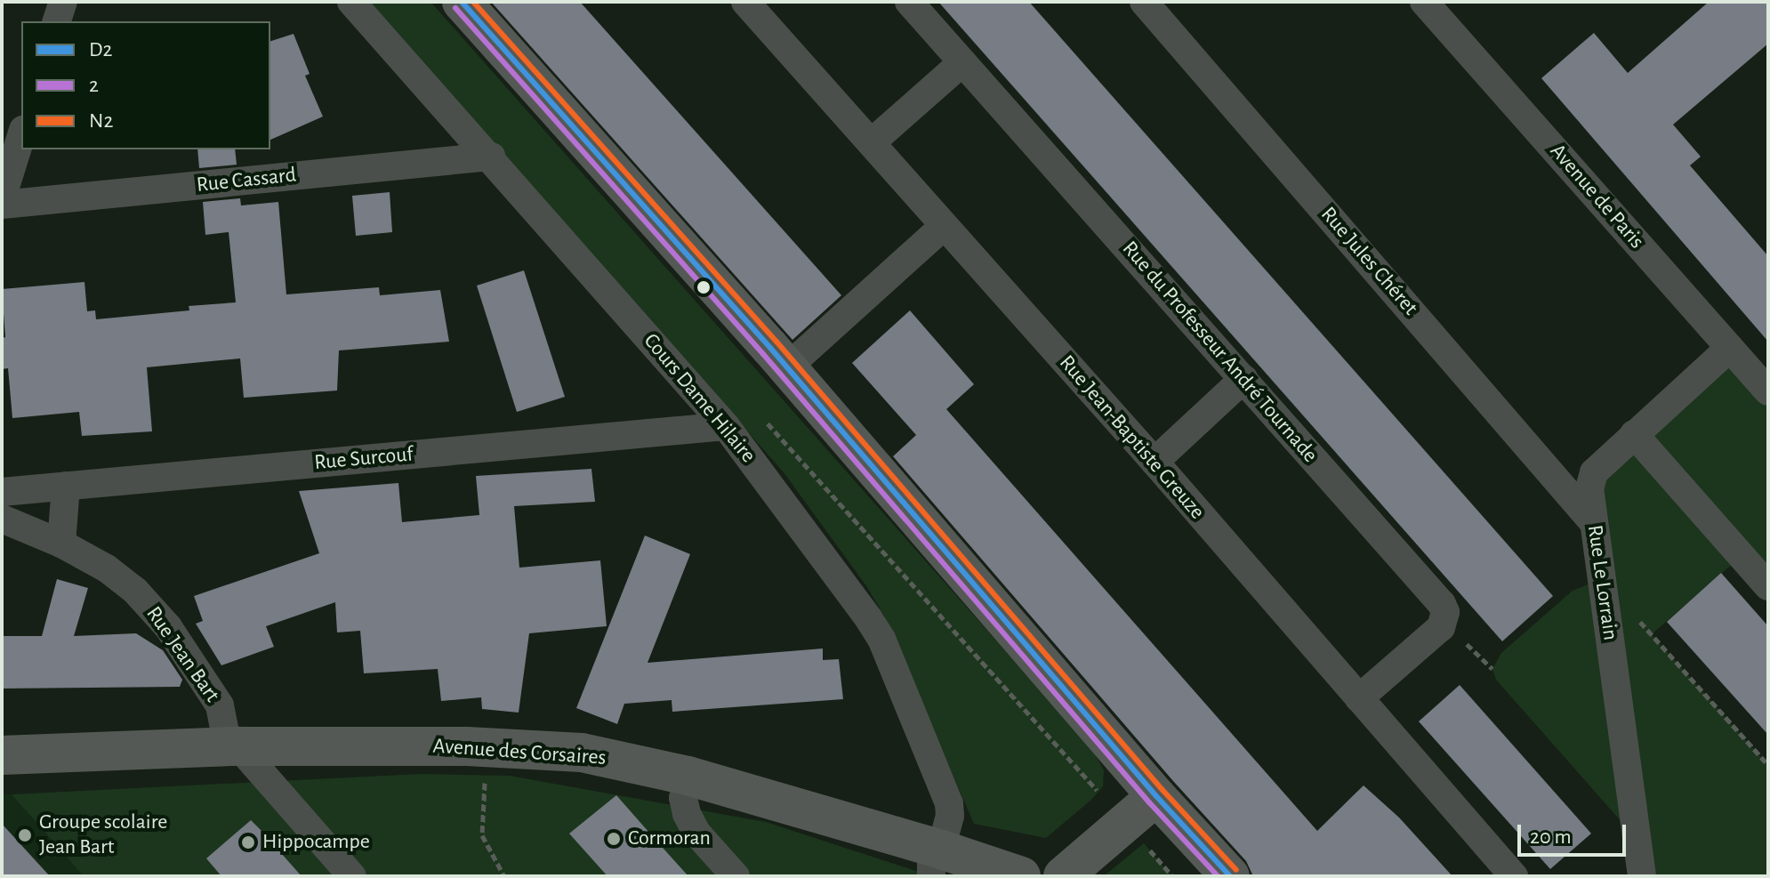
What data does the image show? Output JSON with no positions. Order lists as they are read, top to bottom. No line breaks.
{"streets":{"street":["Rue Cassard","Avenue de Paris","Rue Jules Chéret","Rue du Professeur André Tournade","Cours Dame Hilaire","Rue Jean-Baptiste Greuze","Rue Surcouf","Rue Le Lorrain","Rue Jean Bart","Avenue des Corsaires"]},"crossings":[["Rue Cassard","Cours Dame Hilaire"],["Avenue de Paris","Rue Le Lorrain"],["Rue Jules Chéret","Rue Le Lorrain"],["Rue du Professeur André Tournade","Rue Jean-Baptiste Greuze"],["Cours Dame Hilaire","Rue Surcouf"],["Cours Dame Hilaire","Avenue des Corsaires"],["Rue Jean Bart","Avenue des Corsaires"]],"places":["Groupe scolaire Jean Bart","Cormoran","Hippocampe"],"lines":["transit line D2","transit line N2","transit line 2"],"legend":["D2","2","N2"],"scale_bar":"20 m"}
